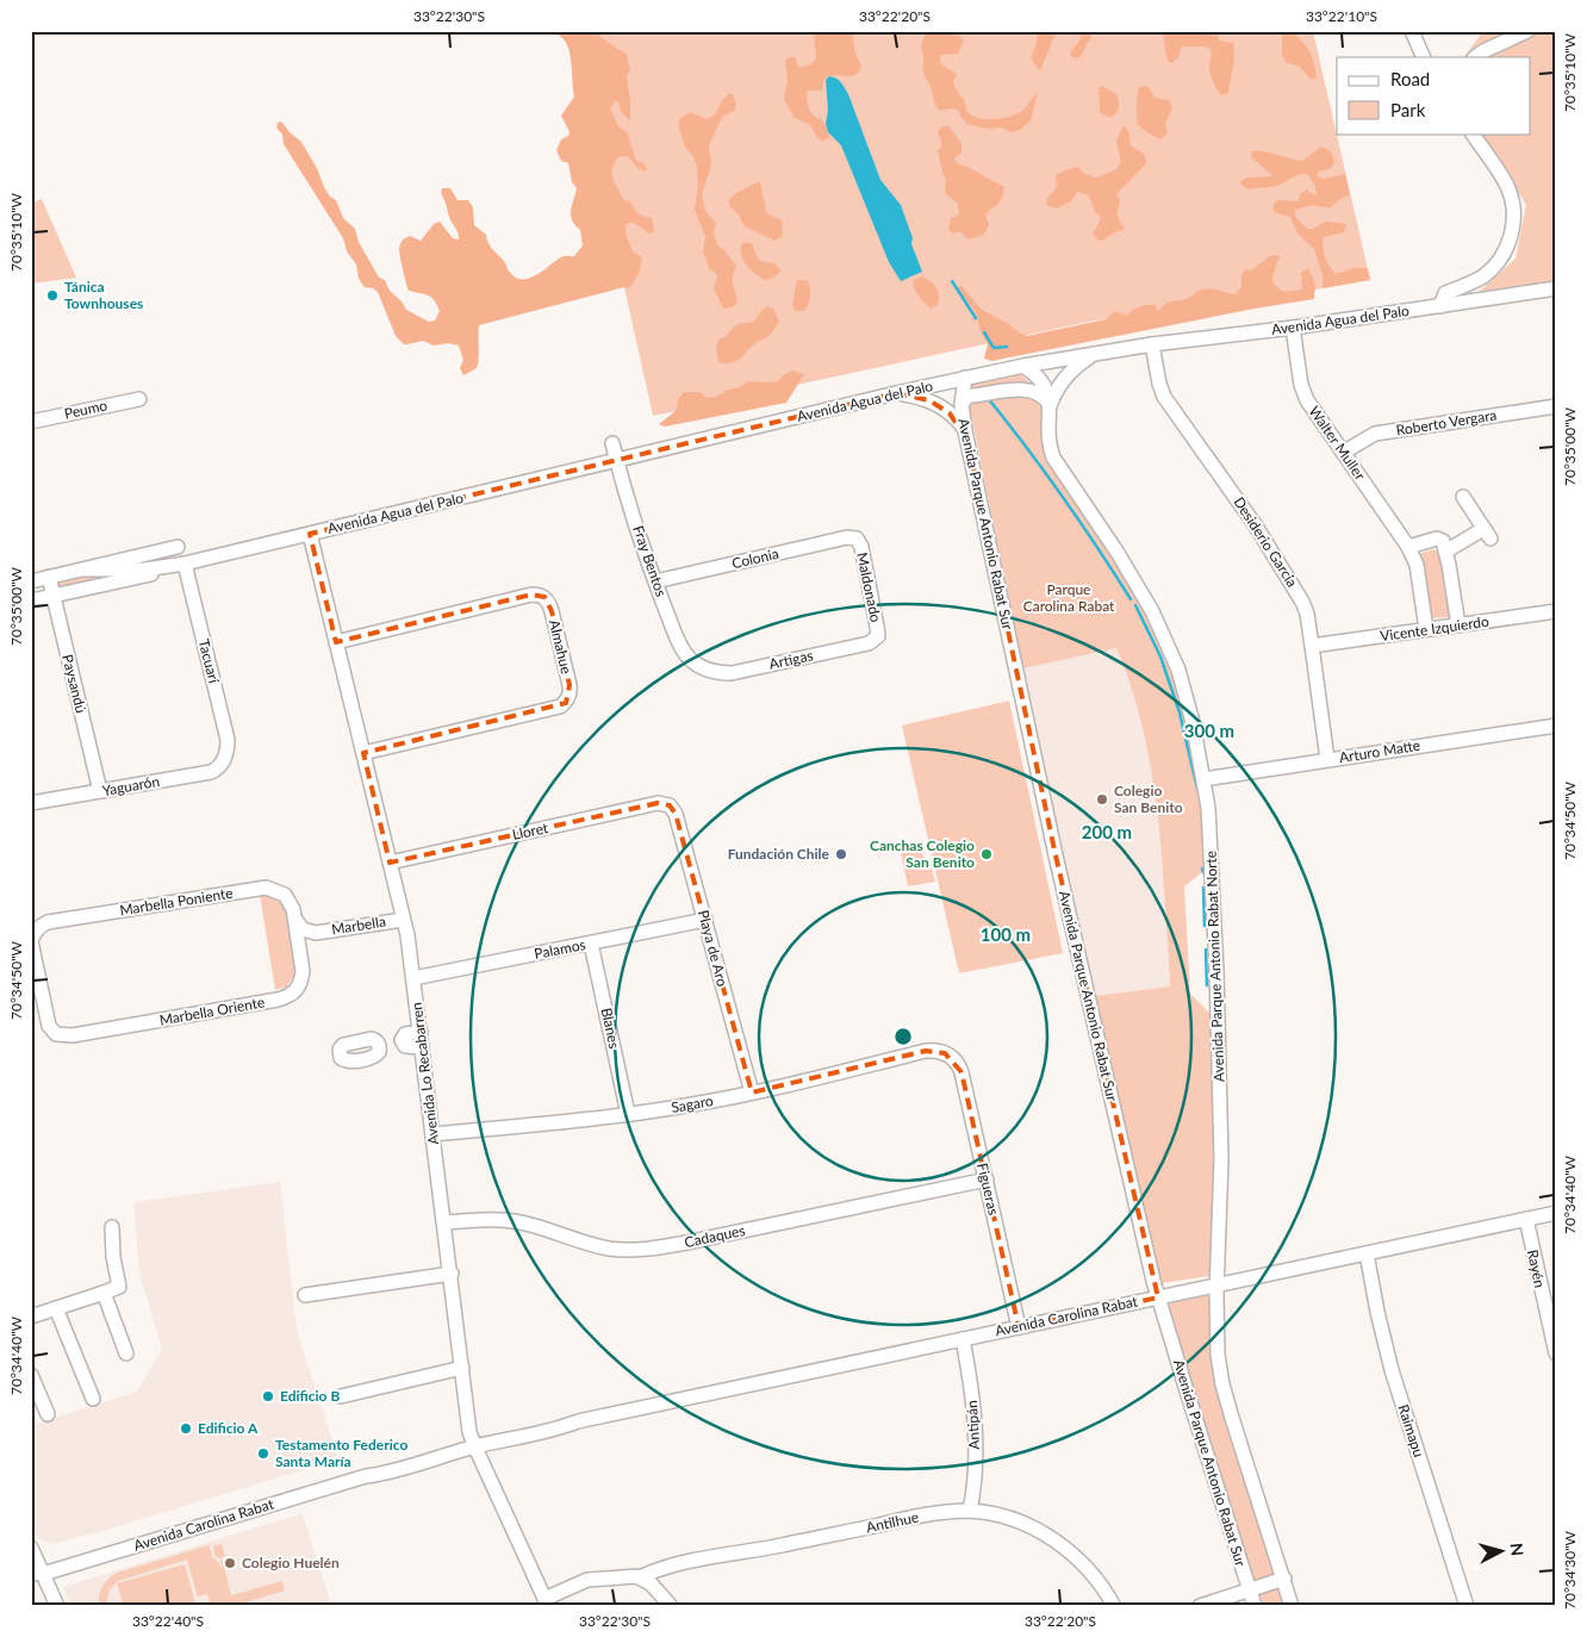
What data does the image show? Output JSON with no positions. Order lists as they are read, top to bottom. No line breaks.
{"streets":{"street":["Avenida Agua del Palo","Peumo","Roberto Vergara","Walter Muller","Avenida Parque Antonio Rabat Sur","Desiderio García","Colonia","Fray Bentos","Maldonado","Vicente Izquierdo","Almahue","Artigas","Tacuarí","Paysandú","Arturo Matte","Yaguarón","Lloret","Marbella Poniente","Marbella","Playa de Aro","Palamos","Avenida Parque Antonio Rabat Norte","Marbella Oriente","Blanes","Avenida Lo Recabarren","Sagaro","Figueras","Cadaques","Rayén","Avenida Carolina Rabat","Antipán","Raimapu","Antilhue"]},"crossings":[["Avenida Agua del Palo","Walter Muller"],["Avenida Agua del Palo","Avenida Parque Antonio Rabat Sur"],["Avenida Agua del Palo","Desiderio García"],["Avenida Agua del Palo","Fray Bentos"],["Avenida Agua del Palo","Tacuarí"],["Avenida Agua del Palo","Paysandú"],["Avenida Agua del Palo","Avenida Parque Antonio Rabat Norte"],["Avenida Agua del Palo","Avenida Lo Recabarren"],["Roberto Vergara","Walter Muller"],["Walter Muller","Vicente Izquierdo"],["Avenida Parque Antonio Rabat Sur","Avenida Carolina Rabat"],["Desiderio García","Vicente Izquierdo"],["Desiderio García","Arturo Matte"],["Colonia","Fray Bentos"],["Colonia","Maldonado"],["Fray Bentos","Artigas"],["Maldonado","Artigas"],["Almahue","Avenida Lo Recabarren"],["Tacuarí","Yaguarón"],["Paysandú","Yaguarón"],["Arturo Matte","Avenida Parque Antonio Rabat Norte"],["Lloret","Playa de Aro"],["Lloret","Avenida Lo Recabarren"],["Marbella Poniente","Marbella"],["Marbella Poniente","Marbella Oriente"],["Marbella","Marbella Oriente"],["Marbella","Avenida Lo Recabarren"],["Playa de Aro","Palamos"],["Playa de Aro","Sagaro"],["Palamos","Blanes"],["Palamos","Avenida Lo Recabarren"],["Avenida Parque Antonio Rabat Norte","Avenida Carolina Rabat"],["Blanes","Sagaro"],["Avenida Lo Recabarren","Sagaro"],["Avenida Lo Recabarren","Cadaques"],["Avenida Lo Recabarren","Avenida Carolina Rabat"],["Sagaro","Figueras"],["Figueras","Cadaques"],["Figueras","Avenida Carolina Rabat"],["Rayén","Avenida Carolina Rabat"],["Avenida Carolina Rabat","Antipán"],["Avenida Carolina Rabat","Raimapu"],["Antipán","Antilhue"]],"parks":["Parque Carolina Rabat"],"places":["Tánica Townhouses","Colegio San Benito","Fundación Chile","Canchas Colegio San Benito","Edificio B","Edificio A","Testamento Federico Santa María","Colegio Huelén"],"legend":["Road","Park"],"north":"right","coordinates":["33°22'30\"S","33°22'20\"S","33°22'10\"S","70°35'10\"W","70°35'00\"W","70°34'50\"W","70°34'40\"W","70°34'30\"W","33°22'40\"S"],"rings":["300 m","200 m","100 m"]}
